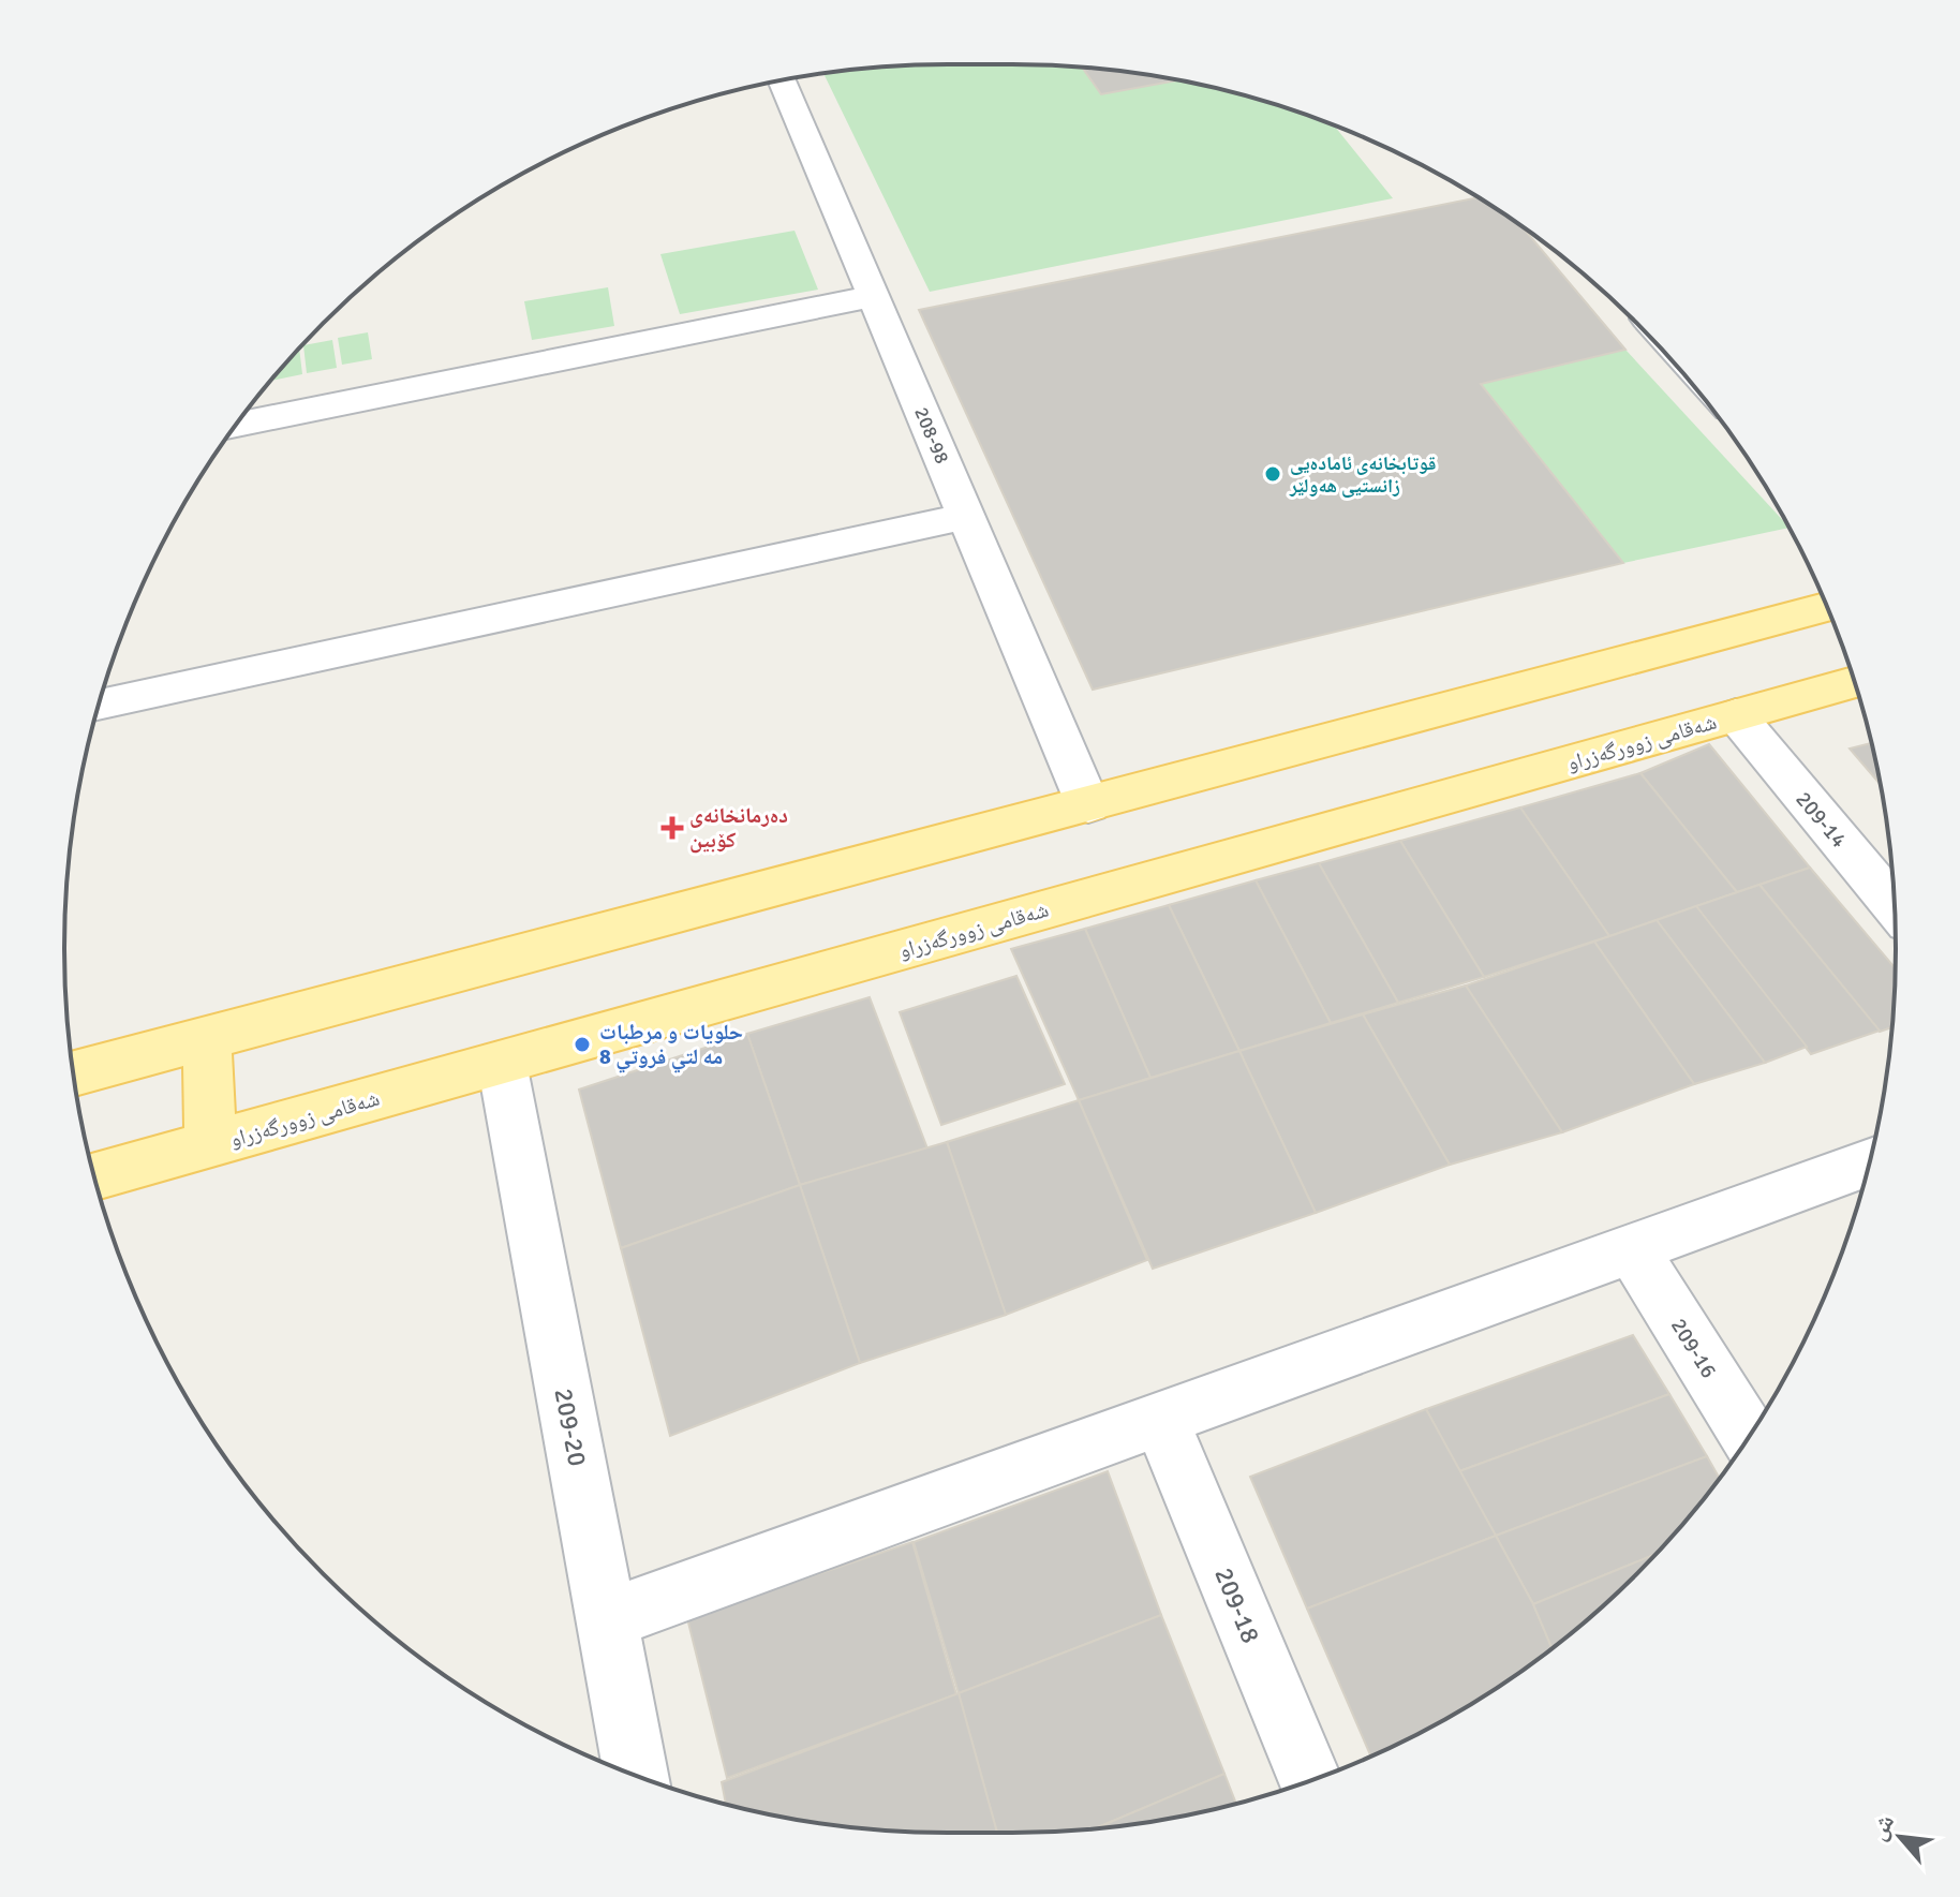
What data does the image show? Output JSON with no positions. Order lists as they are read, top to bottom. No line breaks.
{"streets":{"main road":["شەقامی زوورگەزراو"],"street":["208-98","209-14","209-16","209-20","209-18"]},"crossings":[["شەقامی زوورگەزراو","209-14"],["شەقامی زوورگەزراو","209-20"]],"places":{"other":["قوتابخانەی ئامادەیی زانستیی هەولێر","حلويات و مرطبات مه لتي فروتي 8"],"health":["دەرمانخانەی کۆبین"]},"north":"top left"}
